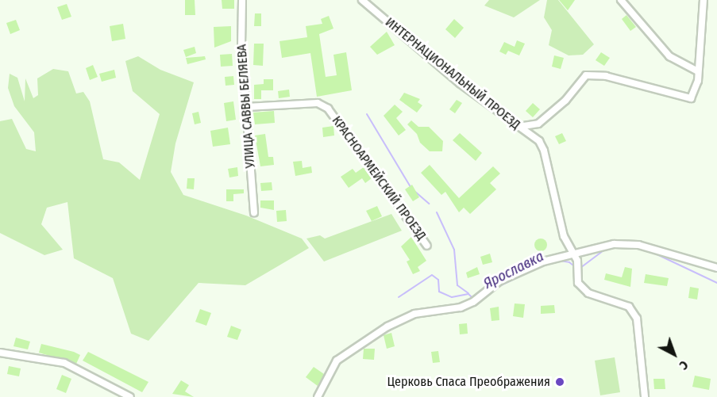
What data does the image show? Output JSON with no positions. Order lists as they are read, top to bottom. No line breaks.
{"streets":{"street":["ИНТЕРНАЦИОНАЛЬНЫЙ ПРОЕЗД","УЛИЦА САВВЫ БЕЛЯЕВА","КРАСНОАРМЕЙСКИЙ ПРОЕЗД"]},"crossings":[["УЛИЦА САВВЫ БЕЛЯЕВА","КРАСНОАРМЕЙСКИЙ ПРОЕЗД"]],"water":["Ярославка"],"places":["Церковь Спаса Преображения"],"north":"bottom right"}
